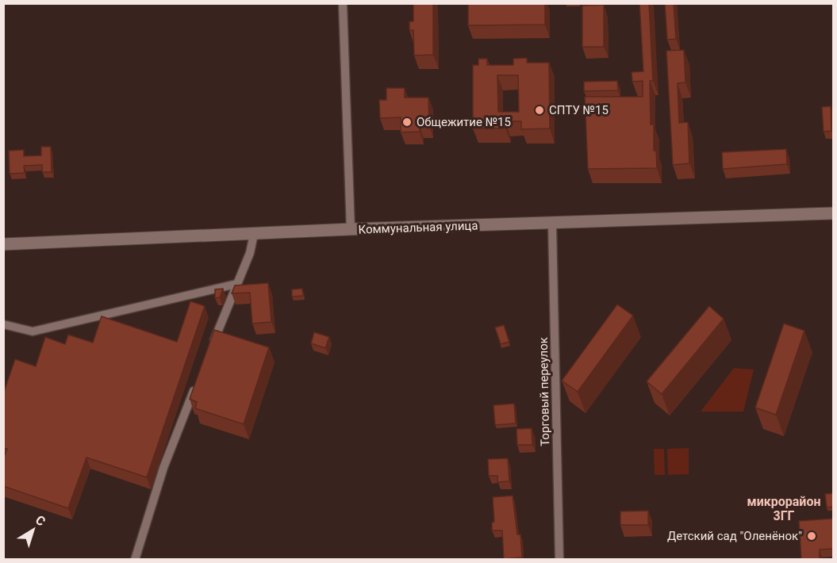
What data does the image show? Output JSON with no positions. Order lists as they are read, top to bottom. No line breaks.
{"streets":{"main road":["Коммунальная улица"],"street":["Торговый переулок"]},"crossings":[["Коммунальная улица","Торговый переулок"]],"districts":["микрорайон 3ГГ"],"places":["СПТУ №15","Общежитие №15","Детский сад \"Оленёнок\""],"north":"top right"}
